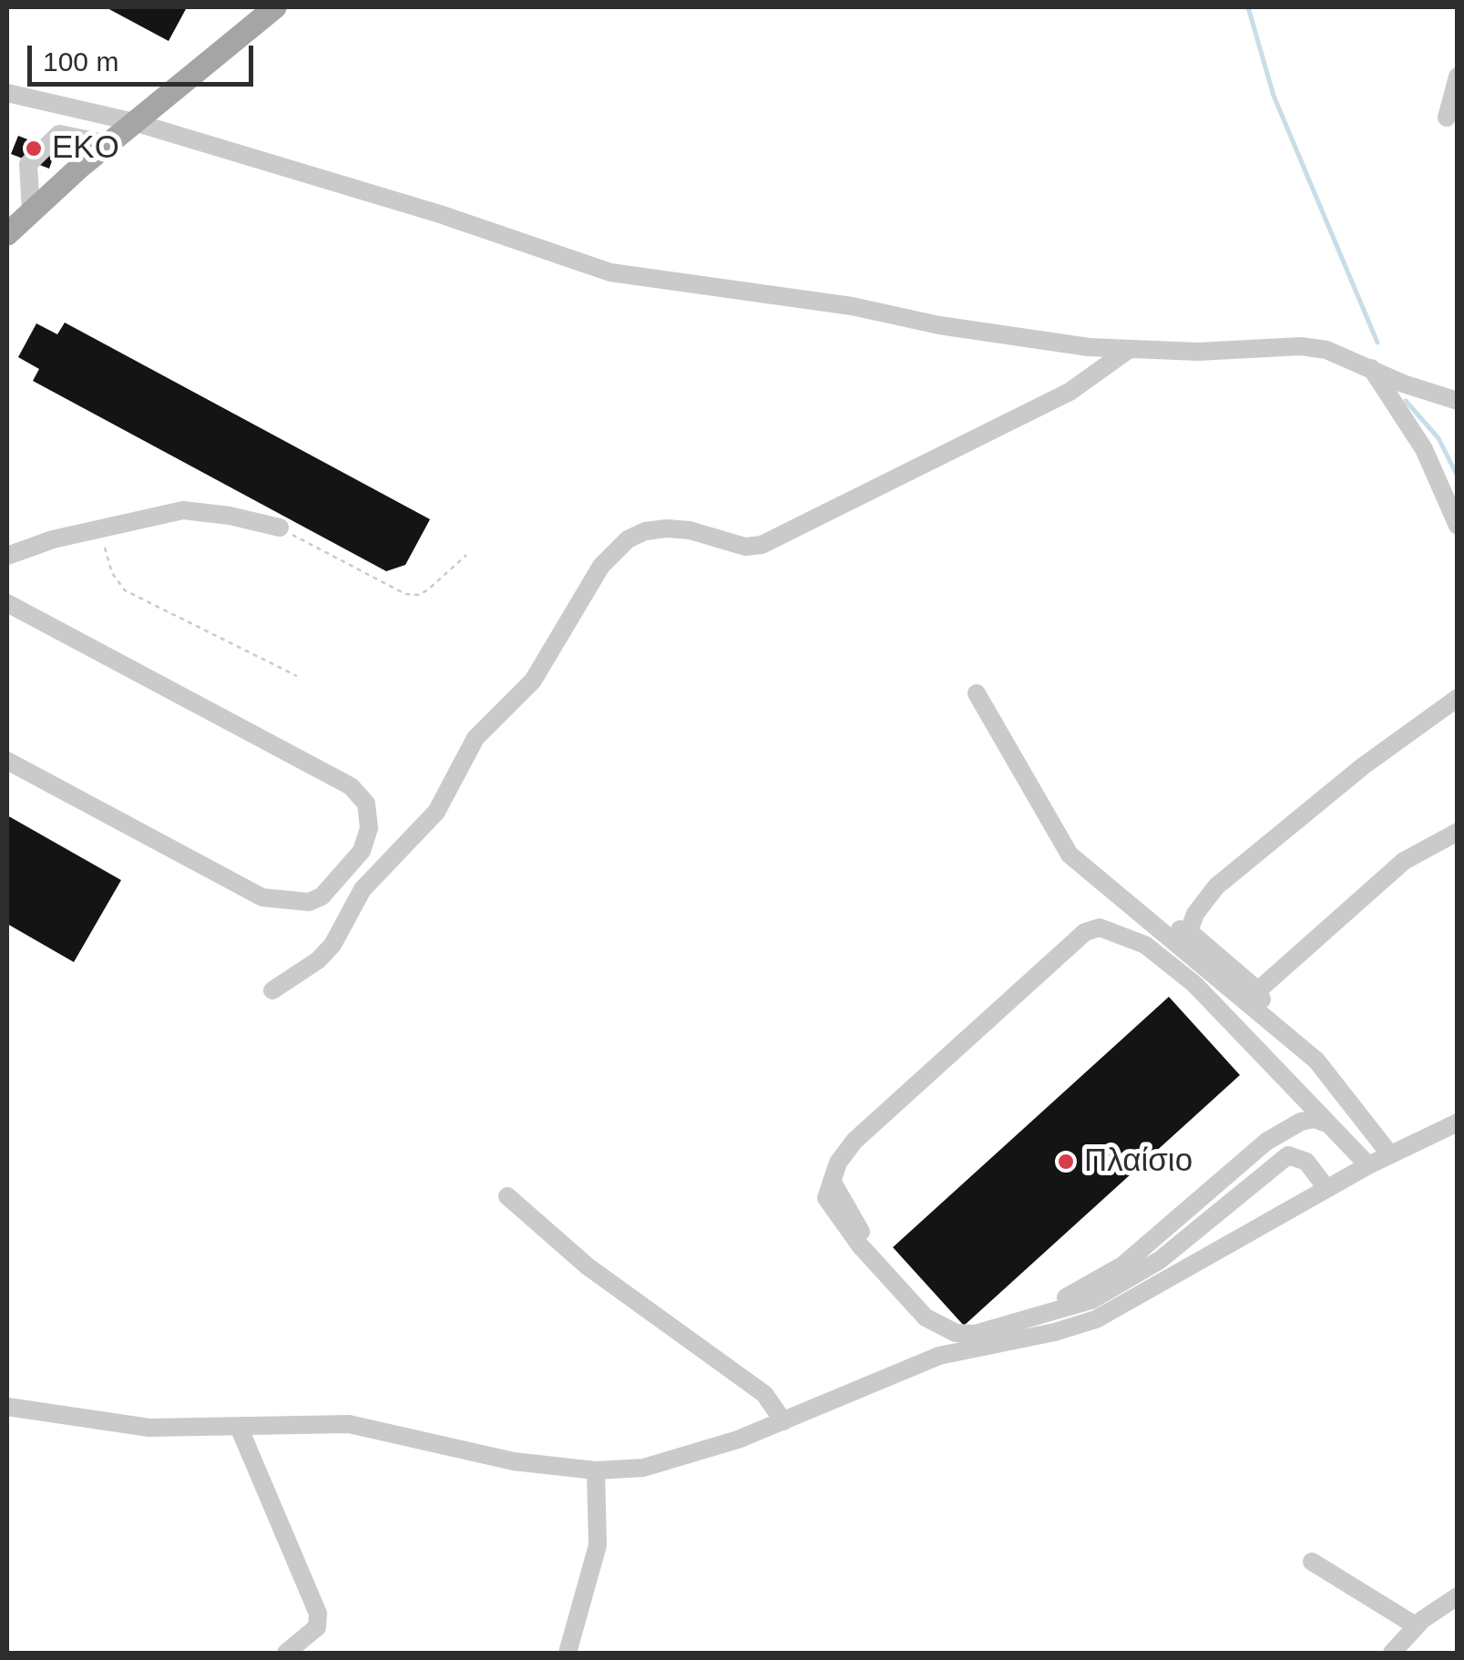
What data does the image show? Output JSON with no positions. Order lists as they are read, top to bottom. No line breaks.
{"places":["EKO","Πλαίσιο"],"scale_bar":"100 m"}
